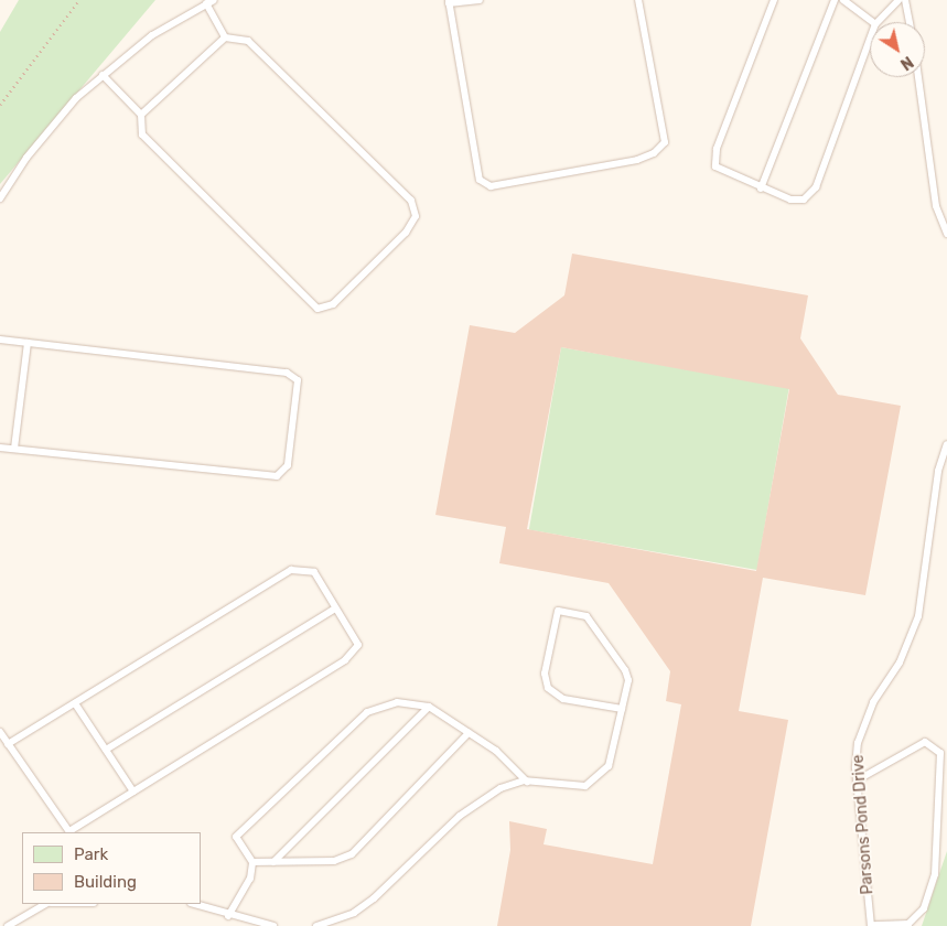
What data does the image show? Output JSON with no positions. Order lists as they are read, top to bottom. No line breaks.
{"streets":{"lane":["Parsons Pond Drive"]},"legend":["Park","Building"],"north":"bottom right"}
